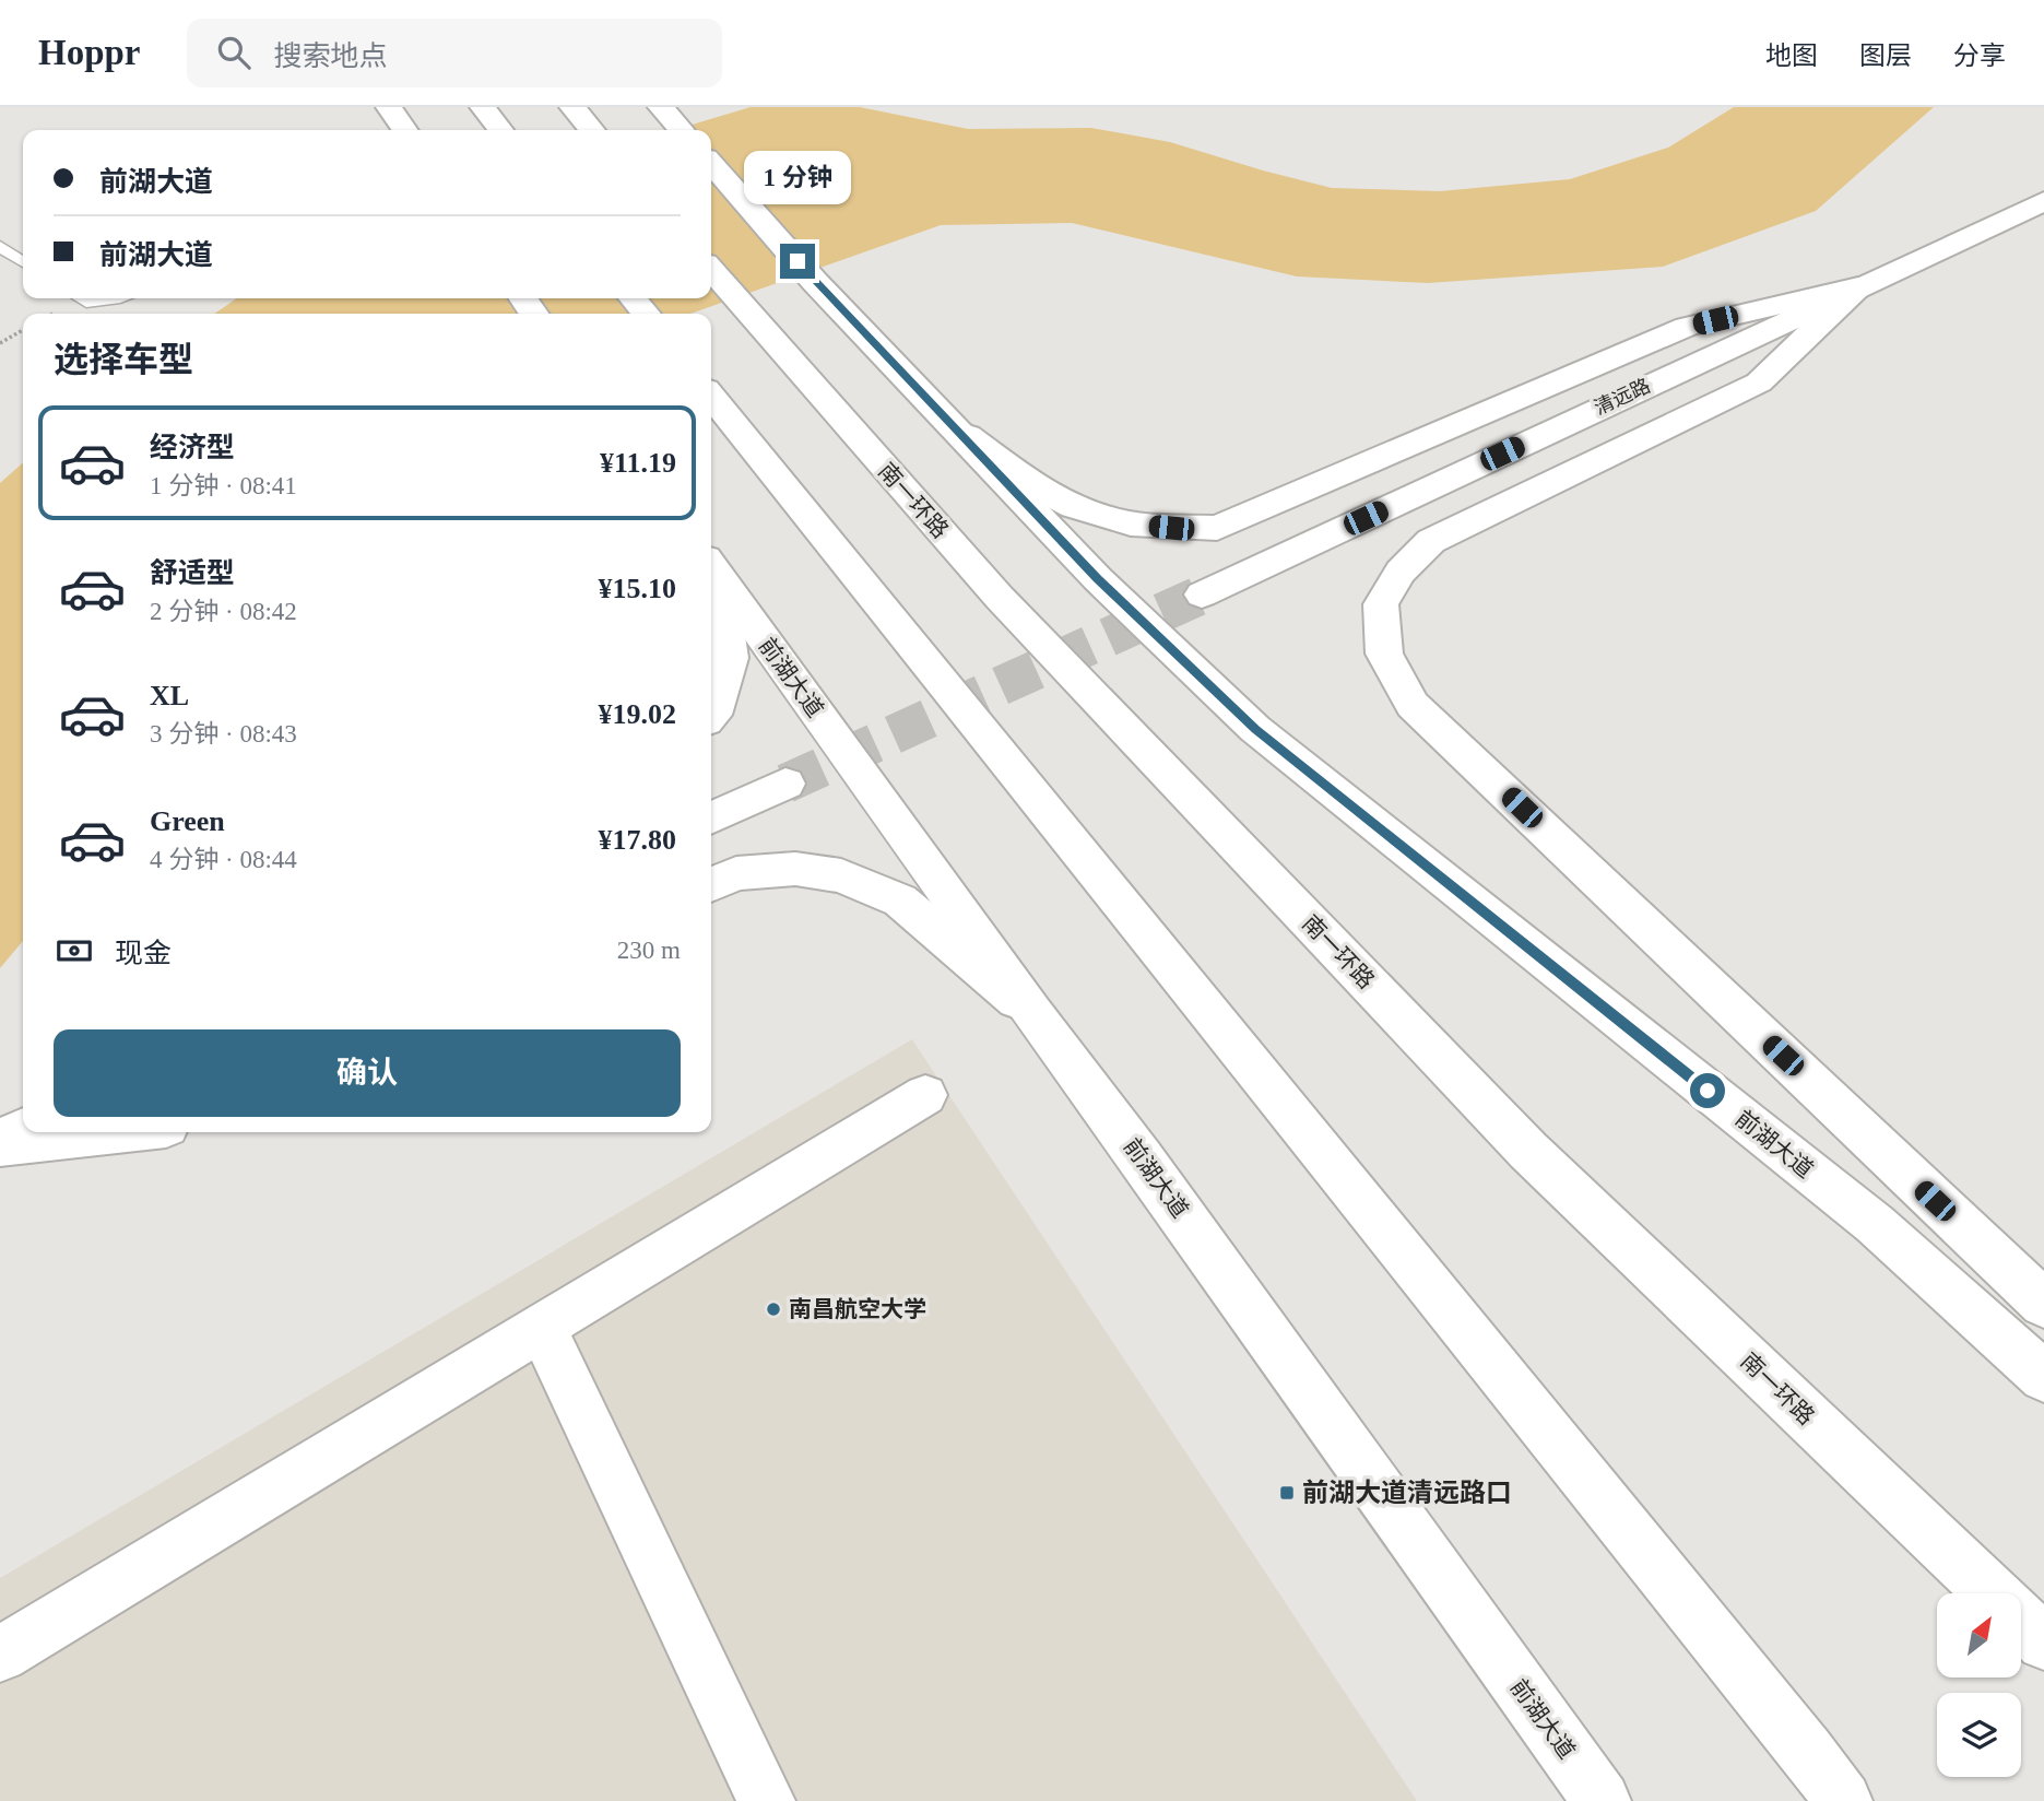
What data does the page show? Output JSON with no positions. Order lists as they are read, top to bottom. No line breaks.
{"streets":{"main road":["清远路","南一环路","前湖大道"]},"places":{"other":["南昌航空大学"],"transit":["前湖大道清远路口"]},"north":"top right","page":{"header":"Hoppr","search":"搜索地点","nav":["地图","图层","分享"],"banner":["前湖大道","前湖大道"],"bubble":"1 分钟","heading":"选择车型","list":[{"name":"经济型","note":"1 分钟 · 08:41","value":"¥11.19"},{"name":"舒适型","note":"2 分钟 · 08:42","value":"¥15.10"},{"name":"XL","note":"3 分钟 · 08:43","value":"¥19.02"},{"name":"Green","note":"4 分钟 · 08:44","value":"¥17.80"}],"pay":["现金","230 m"],"buttons":"确认"}}
